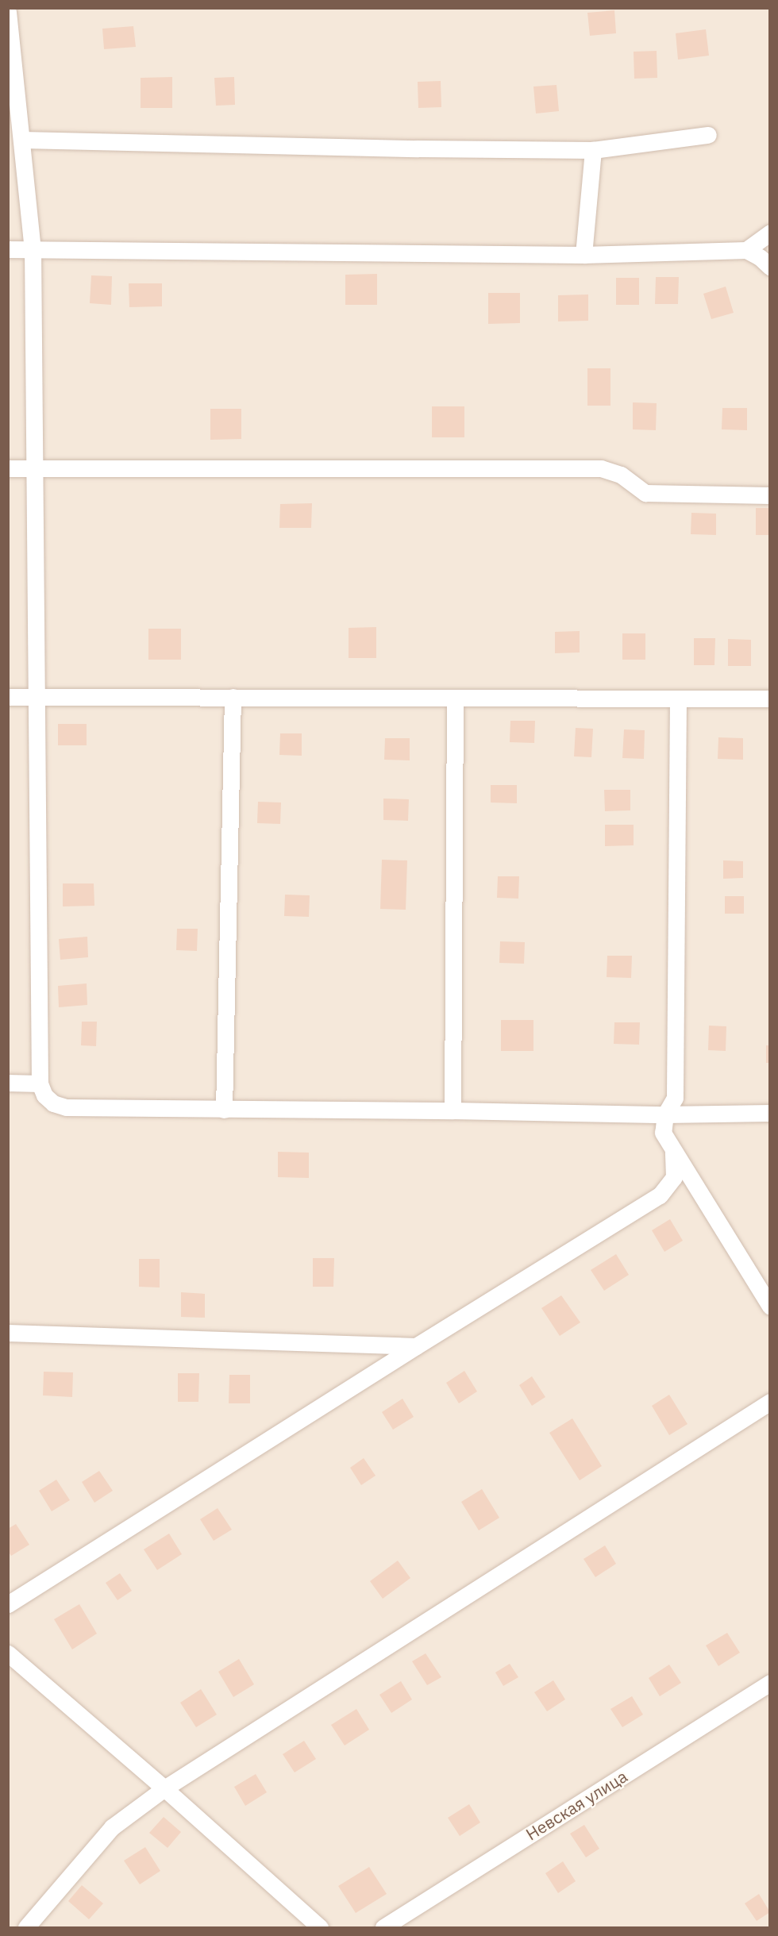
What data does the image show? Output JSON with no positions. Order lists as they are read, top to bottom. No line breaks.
{"streets":{"street":["Невская улица"]}}
